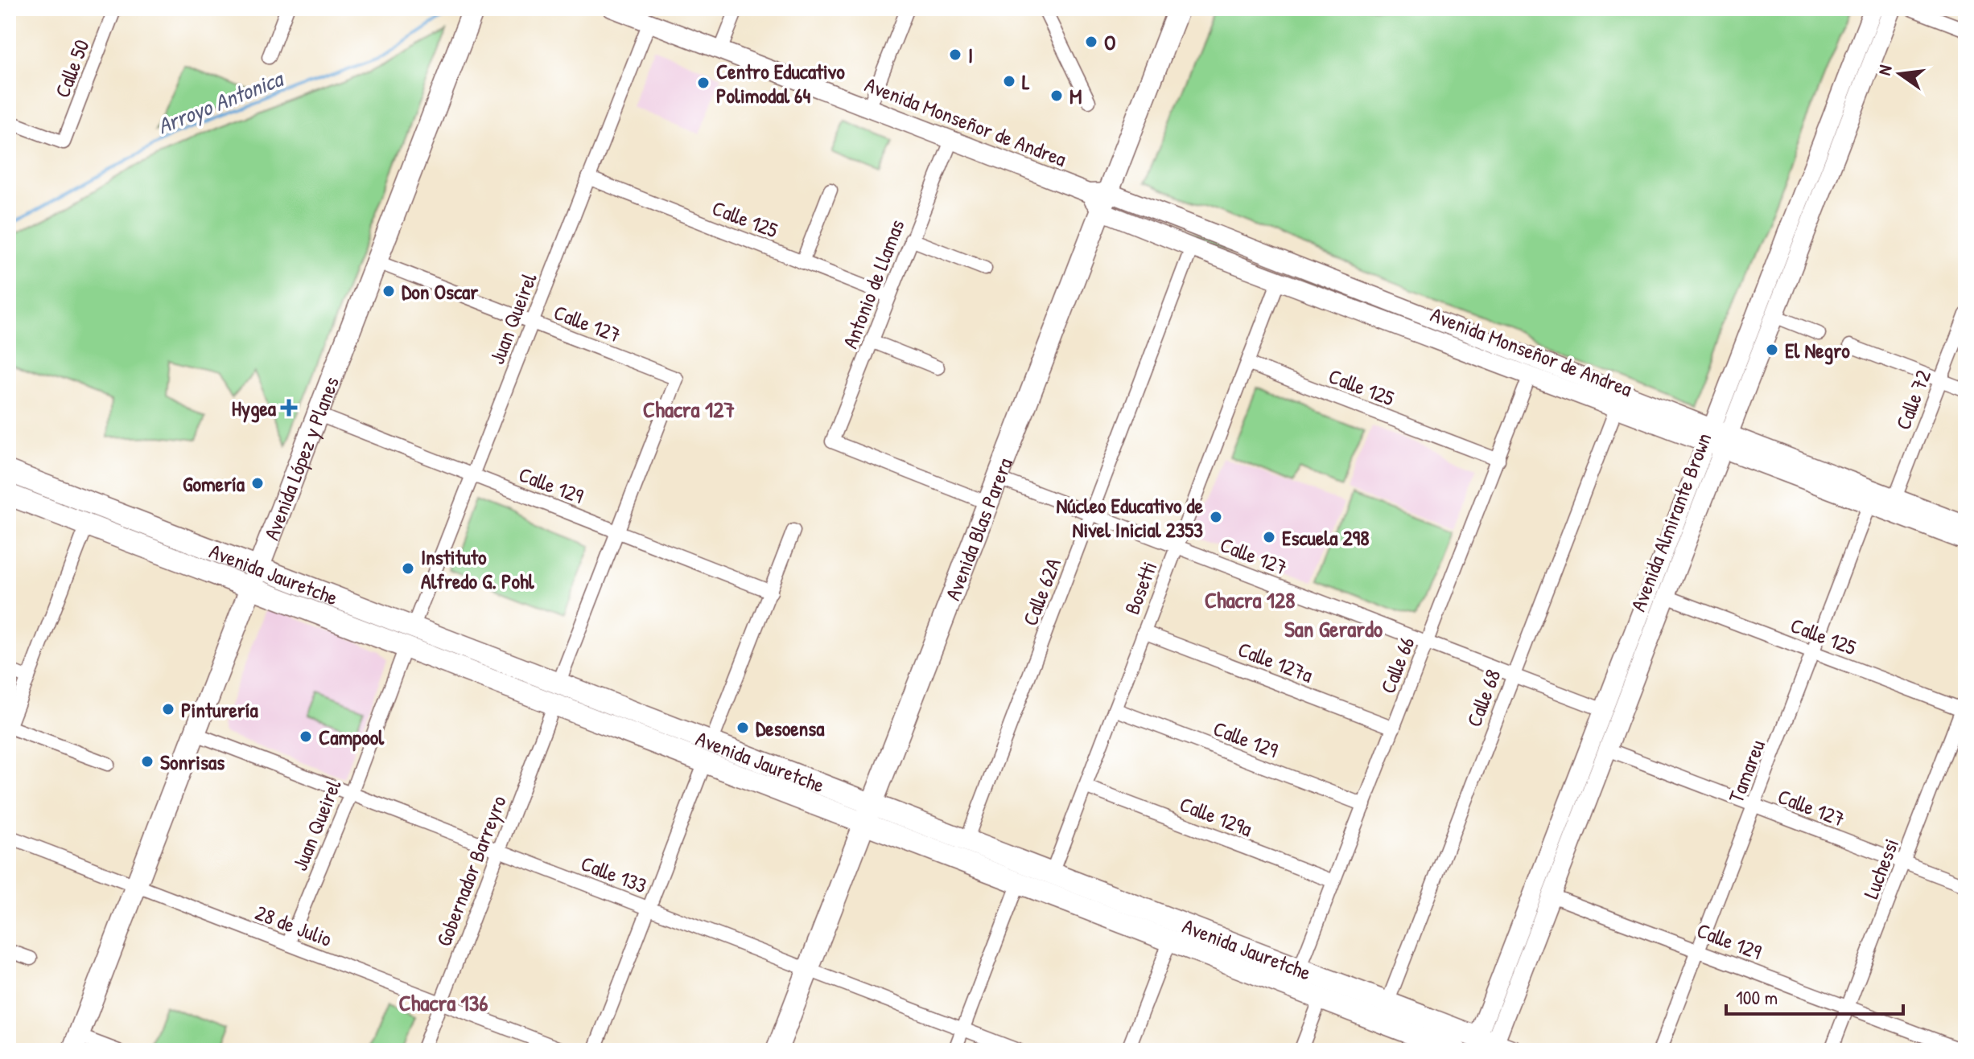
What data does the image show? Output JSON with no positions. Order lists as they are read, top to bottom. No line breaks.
{"streets":{"main road":["Avenida Monseñor de Andrea","Avenida López y Planes","Avenida Almirante Brown","Avenida Blas Parera","Avenida Jauretche"],"street":["Calle 50","Calle 125","Antonio de Llamas","Juan Queirel","Calle 127","Calle 72","Calle 129","Bosetti","Calle 62A","Calle 127a","Calle 66","Calle 68","Tamareu","Calle 129a","Luchessi","Gobernador Barreyro","Calle 133","28 de Julio"]},"crossings":[["Avenida Monseñor de Andrea","Antonio de Llamas"],["Avenida Monseñor de Andrea","Juan Queirel"],["Avenida Monseñor de Andrea","Calle 72"],["Avenida Monseñor de Andrea","Avenida Almirante Brown"],["Avenida Monseñor de Andrea","Avenida Blas Parera"],["Avenida Monseñor de Andrea","Bosetti"],["Avenida Monseñor de Andrea","Calle 62A"],["Avenida Monseñor de Andrea","Calle 66"],["Avenida Monseñor de Andrea","Calle 68"],["Avenida Monseñor de Andrea","Tamareu"],["Calle 125","Antonio de Llamas"],["Calle 125","Juan Queirel"],["Calle 125","Avenida Almirante Brown"],["Calle 125","Bosetti"],["Calle 125","Calle 66"],["Calle 125","Tamareu"],["Calle 125","Luchessi"],["Antonio de Llamas","Avenida Blas Parera"],["Juan Queirel","Calle 127"],["Juan Queirel","Calle 129"],["Juan Queirel","Avenida Jauretche"],["Juan Queirel","Calle 133"],["Juan Queirel","28 de Julio"],["Calle 127","Avenida López y Planes"],["Calle 127","Calle 129"],["Calle 127","Avenida Almirante Brown"],["Calle 127","Avenida Blas Parera"],["Calle 127","Bosetti"],["Calle 127","Calle 62A"],["Calle 127","Calle 66"],["Calle 127","Calle 68"],["Calle 127","Tamareu"],["Calle 127","Luchessi"],["Avenida López y Planes","Calle 129"],["Avenida López y Planes","Avenida Jauretche"],["Avenida López y Planes","Calle 133"],["Avenida López y Planes","28 de Julio"],["Calle 129","Avenida Almirante Brown"],["Calle 129","Bosetti"],["Calle 129","Calle 66"],["Calle 129","Tamareu"],["Calle 129","Luchessi"],["Avenida Almirante Brown","Avenida Jauretche"],["Avenida Blas Parera","Avenida Jauretche"],["Avenida Blas Parera","Calle 133"],["Avenida Jauretche","Bosetti"],["Avenida Jauretche","Calle 62A"],["Avenida Jauretche","Calle 66"],["Avenida Jauretche","Calle 68"],["Avenida Jauretche","Gobernador Barreyro"],["Bosetti","Calle 127a"],["Bosetti","Calle 129a"],["Calle 127a","Calle 66"],["Calle 66","Calle 129a"],["Gobernador Barreyro","Calle 133"],["Gobernador Barreyro","28 de Julio"]],"districts":["Chacra 127","Chacra 128","San Gerardo","Chacra 136"],"water":["Arroyo Antonica"],"places":{"other":["O","I","L","Centro Educativo Polimodal 64","M","Don Oscar","El Negro","Gomería","Núcleo Educativo de Nivel Inicial 2353","Escuela 298","Instituto Alfredo G. Pohl","Pinturería","Desoensa","Campool","Sonrisas"],"health":["Hygea"]},"scale_bar":"100 m","north":"left"}
